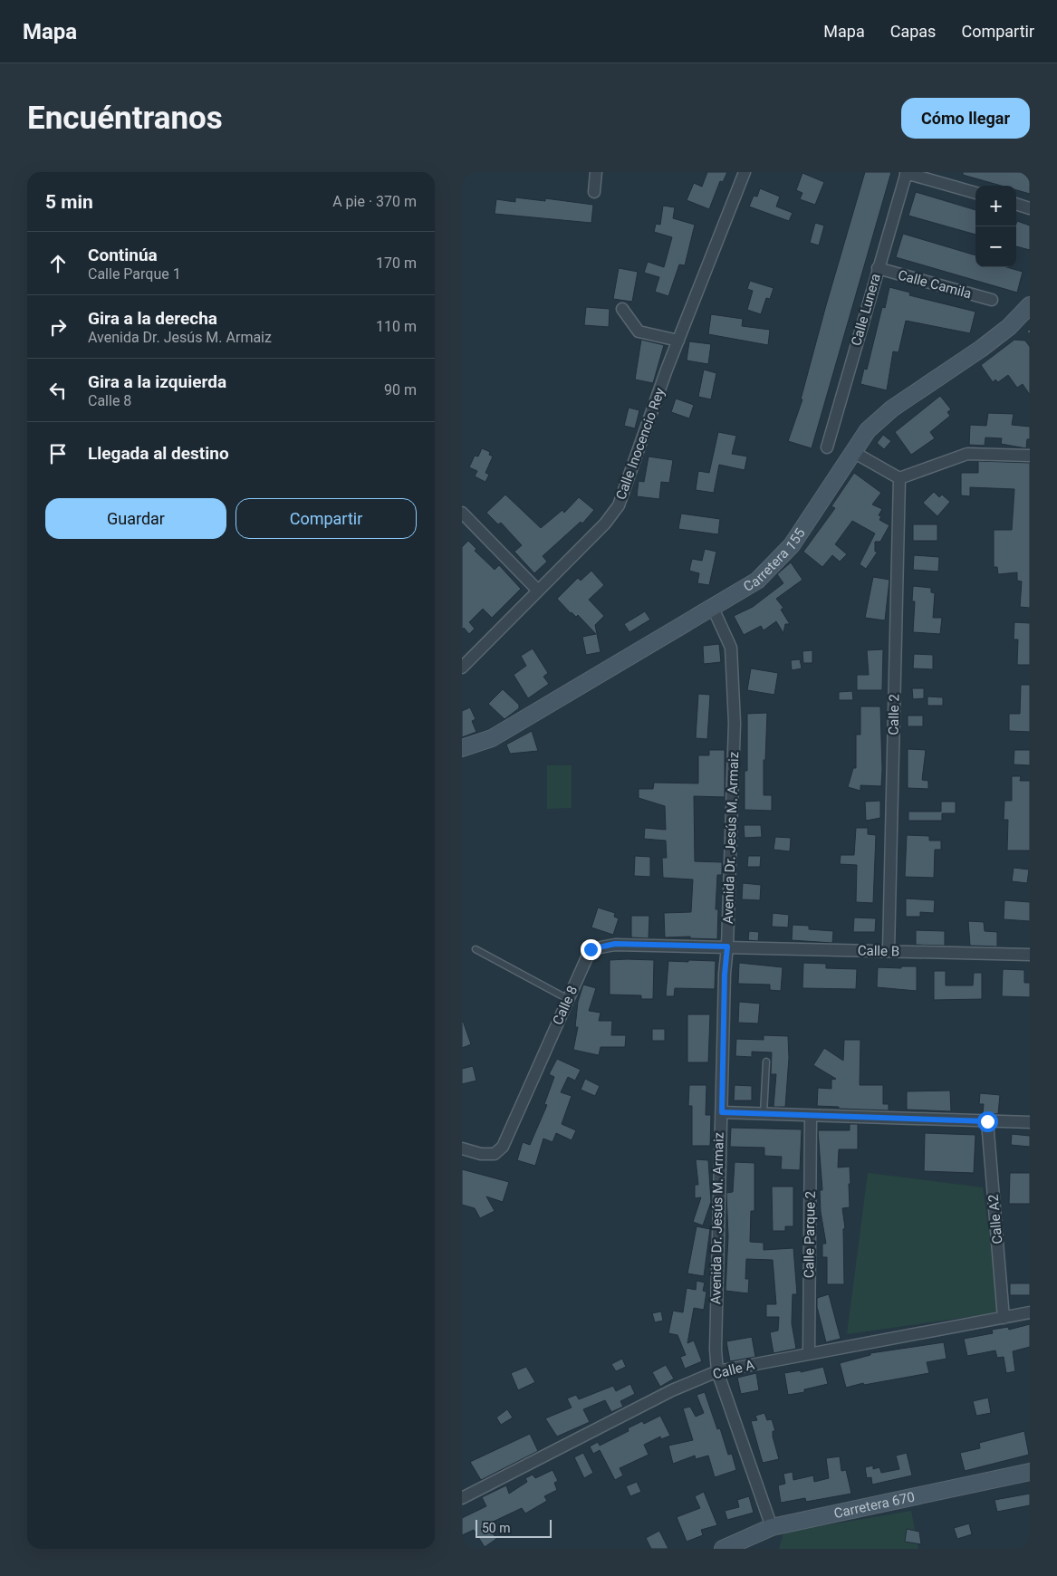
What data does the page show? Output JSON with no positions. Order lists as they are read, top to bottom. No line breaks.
{"streets":{"street":["Calle Camila","Calle Lunera","Calle Inocencio Rey","Carretera 155","Calle 2","Avenida Dr. Jesús M. Armaiz","Calle B","Calle 8","Calle A2","Calle Parque 2","Calle A","Carretera 670"]},"crossings":[["Calle Camila","Calle Lunera"],["Carretera 155","Avenida Dr. Jesús M. Armaiz"],["Calle 2","Calle B"],["Avenida Dr. Jesús M. Armaiz","Calle B"],["Avenida Dr. Jesús M. Armaiz","Calle 8"],["Avenida Dr. Jesús M. Armaiz","Calle A"],["Avenida Dr. Jesús M. Armaiz","Carretera 670"],["Calle B","Calle 8"],["Calle A2","Calle A"],["Calle Parque 2","Calle A"]],"scale_bar":"50 m","page":{"header":"Mapa","nav":["Mapa","Capas","Compartir"],"buttons":["Cómo llegar",["Guardar","Compartir"]],"title":"Encuéntranos","heading":["5 min","A pie · 370 m"],"map_buttons":["+","−"],"list":[["Continúa","Calle Parque 1","170 m"],["Gira a la derecha","Avenida Dr. Jesús M. Armaiz","110 m"],["Gira a la izquierda","Calle 8","90 m"],"Llegada al destino"],"scale":"50 m"}}
